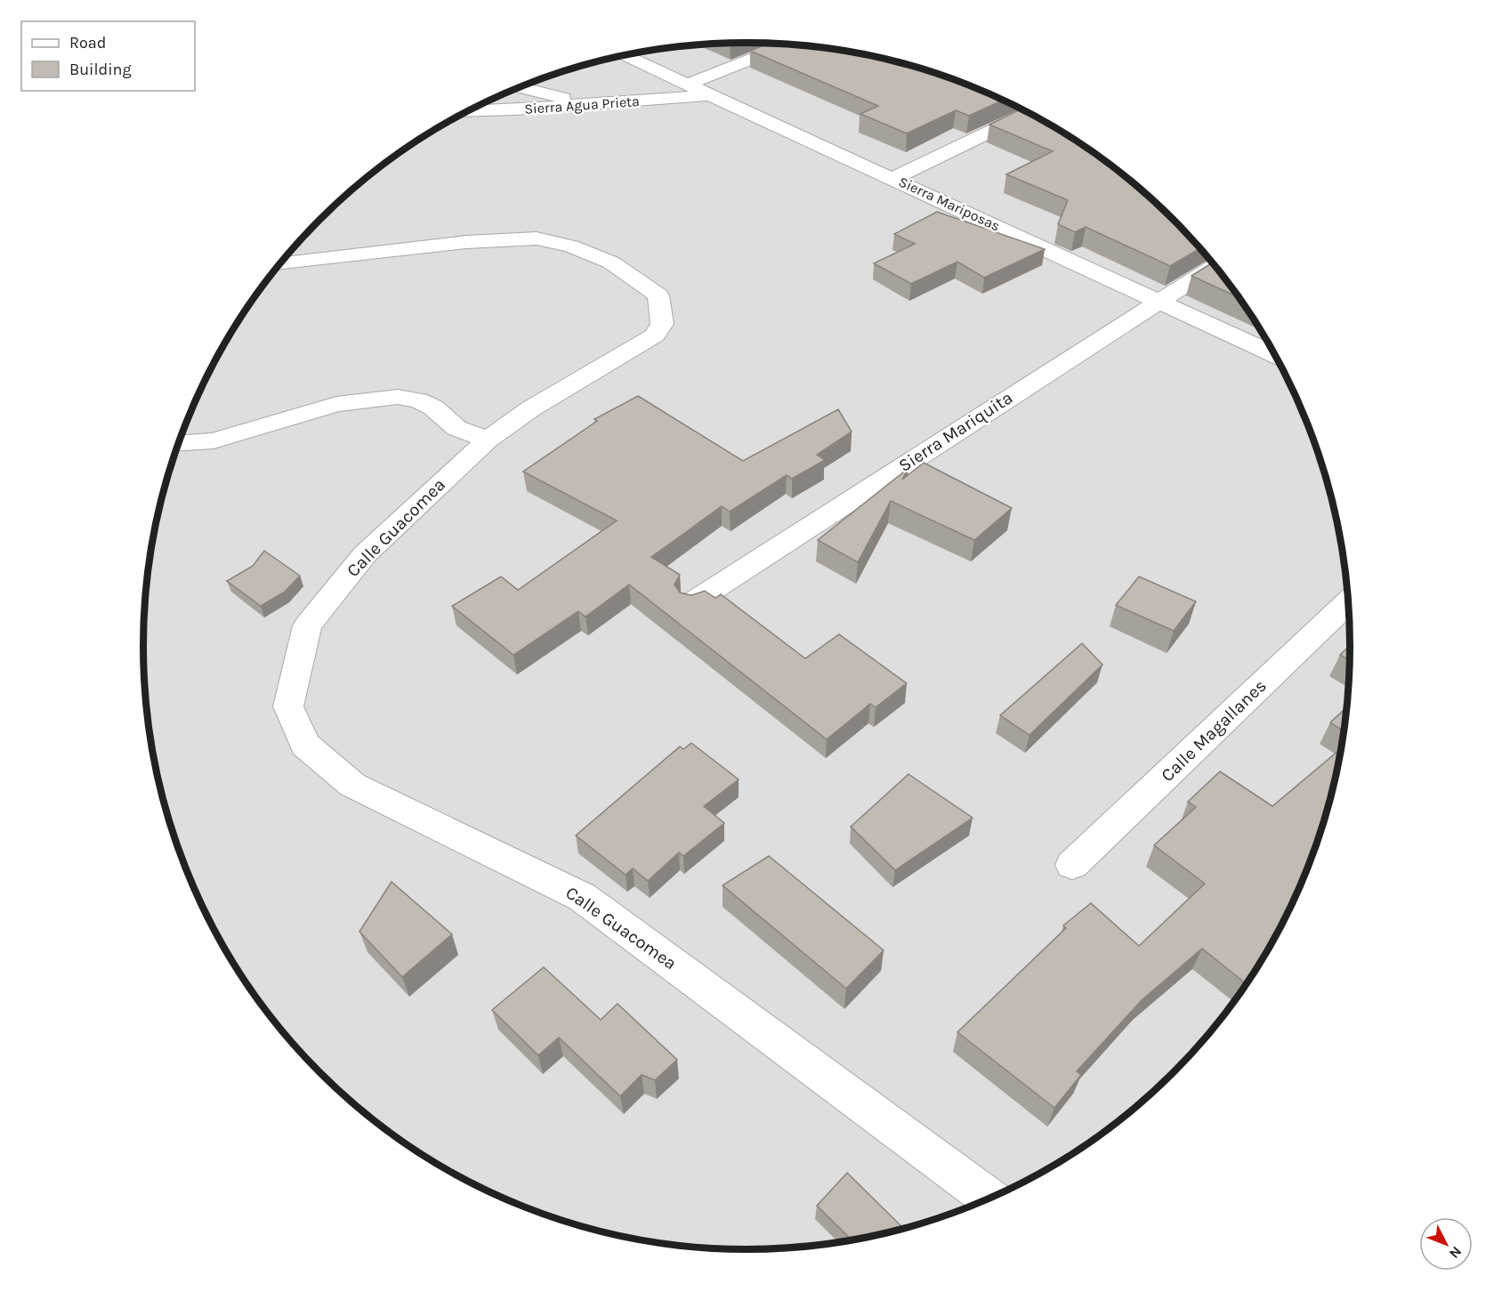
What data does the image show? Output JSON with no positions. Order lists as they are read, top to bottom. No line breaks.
{"streets":{"street":["Sierra Agua Prieta","Sierra Mariposas","Sierra Mariquita","Calle Guacomea","Calle Magallanes"]},"crossings":[["Sierra Agua Prieta","Sierra Mariposas"],["Sierra Mariposas","Sierra Mariquita"]],"legend":["Road","Building"],"north":"bottom right"}
